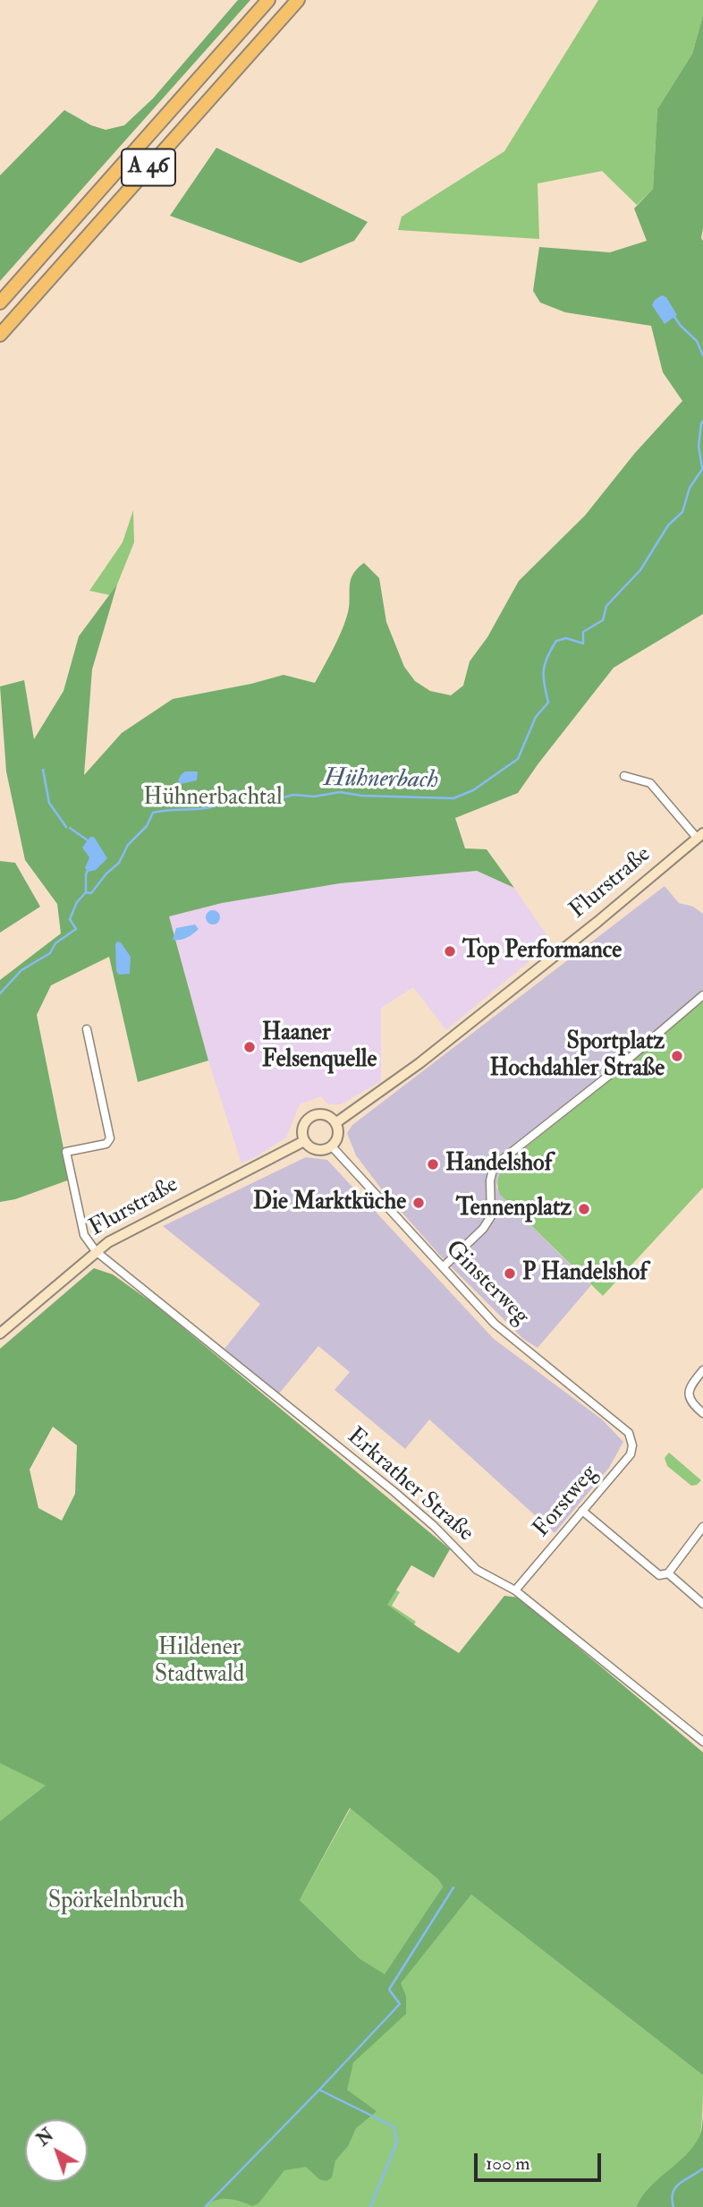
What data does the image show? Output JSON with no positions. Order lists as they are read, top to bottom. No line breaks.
{"streets":{"highway":["A 46"],"main road":["Flurstraße"],"street":["Ginsterweg","Erkrather Straße","Forstweg"]},"crossings":[["Flurstraße","Ginsterweg"],["Flurstraße","Erkrather Straße"],["Ginsterweg","Forstweg"],["Erkrather Straße","Forstweg"]],"water":["Hühnerbach"],"parks":["Hühnerbachtal","Hildener Stadtwald","Spörkelnbruch"],"places":["Top Performance","Haaner Felsenquelle","Sportplatz Hochdahler Straße","Handelshof","Die Marktküche","Tennenplatz","P Handelshof"],"scale_bar":"100 m","north":"top left"}
